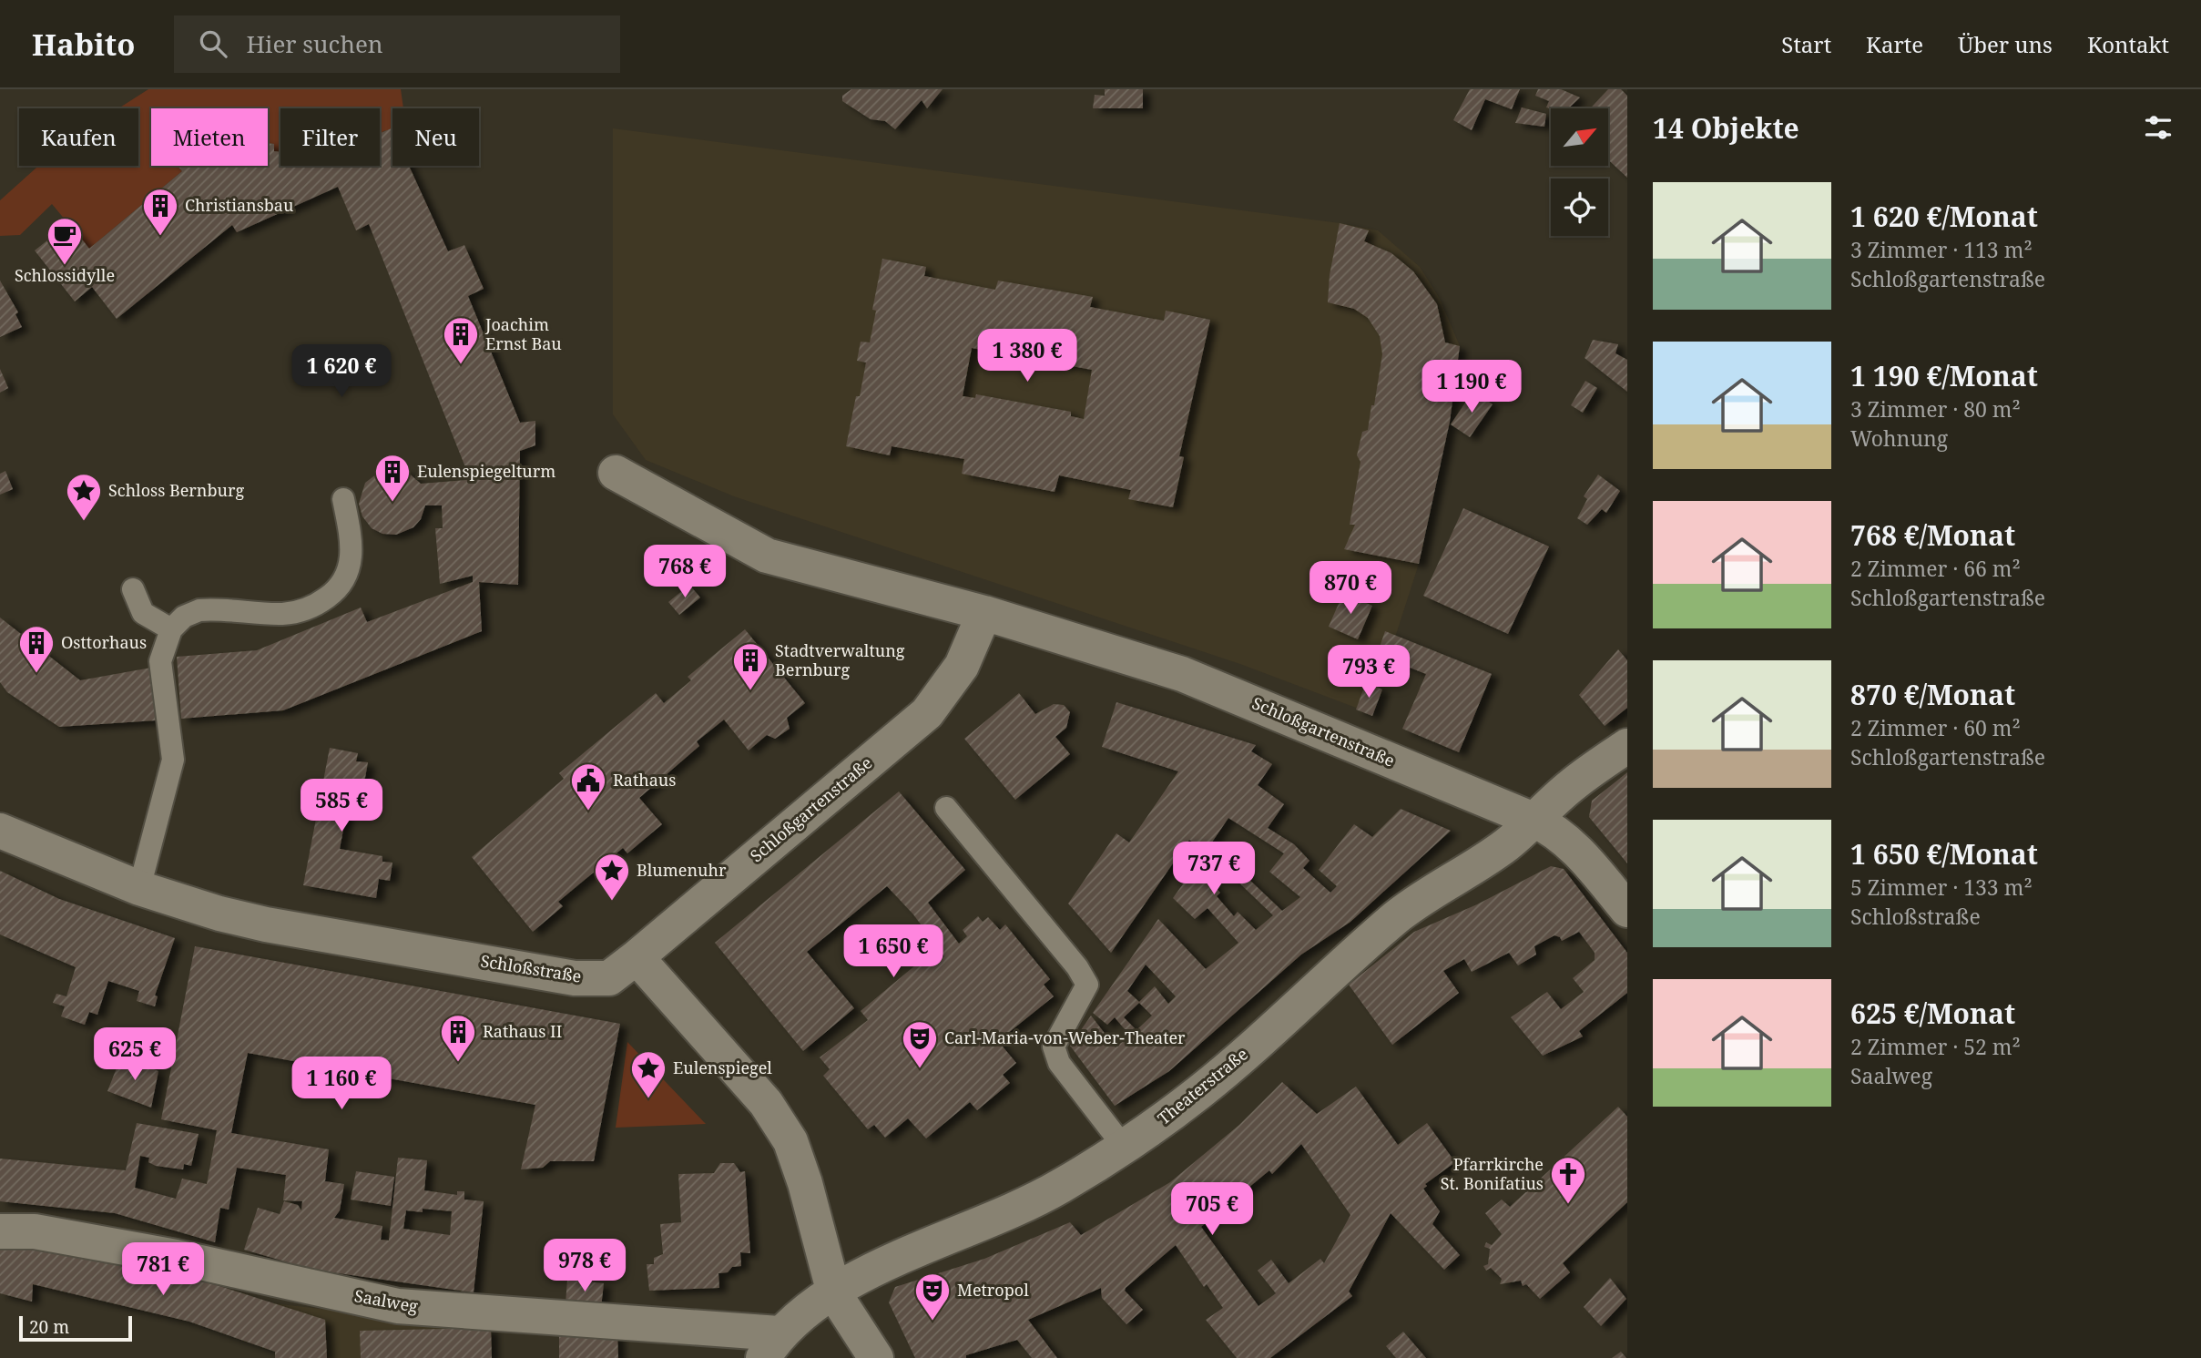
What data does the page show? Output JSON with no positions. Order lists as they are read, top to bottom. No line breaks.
{"streets":{"street":["Schloßgartenstraße","Schloßstraße","Theaterstraße","Saalweg"]},"crossings":[["Schloßgartenstraße","Schloßstraße"],["Schloßgartenstraße","Theaterstraße"],["Theaterstraße","Saalweg"]],"places":{"building":["Christiansbau","Joachim Ernst Bau","Eulenspiegelturm","Osttorhaus","Stadtverwaltung Bernburg","Rathaus II"],"cafe":["Schlossidylle"],"place":["Schloss Bernburg","Blumenuhr","Eulenspiegel"],"public building":["Rathaus"],"theatre":["Carl-Maria-von-Weber-Theater","Metropol"],"church":["Pfarrkirche St. Bonifatius"]},"scale_bar":"20 m","north":"top right","page":{"header":"Habito","search":"Hier suchen","nav":["Start","Karte","Über uns","Kontakt"],"heading":"14 Objekte","chip":["Kaufen","Mieten","Filter","Neu"],"list":[{"name":"1 620 €/Monat","note":"3 Zimmer · 113 m² · Schloßgartenstraße"},{"name":"1 190 €/Monat","note":"3 Zimmer · 80 m² · Wohnung"},{"name":"768 €/Monat","note":"2 Zimmer · 66 m² · Schloßgartenstraße"},{"name":"870 €/Monat","note":"2 Zimmer · 60 m² · Schloßgartenstraße"},{"name":"1 650 €/Monat","note":"5 Zimmer · 133 m² · Schloßstraße"},{"name":"625 €/Monat","note":"2 Zimmer · 52 m² · Saalweg"}],"price":["1 380 €","1 620 €","1 190 €","768 €","870 €","793 €","585 €","737 €","1 650 €","625 €","1 160 €","705 €","978 €","781 €"],"scale":"20 m"}}
